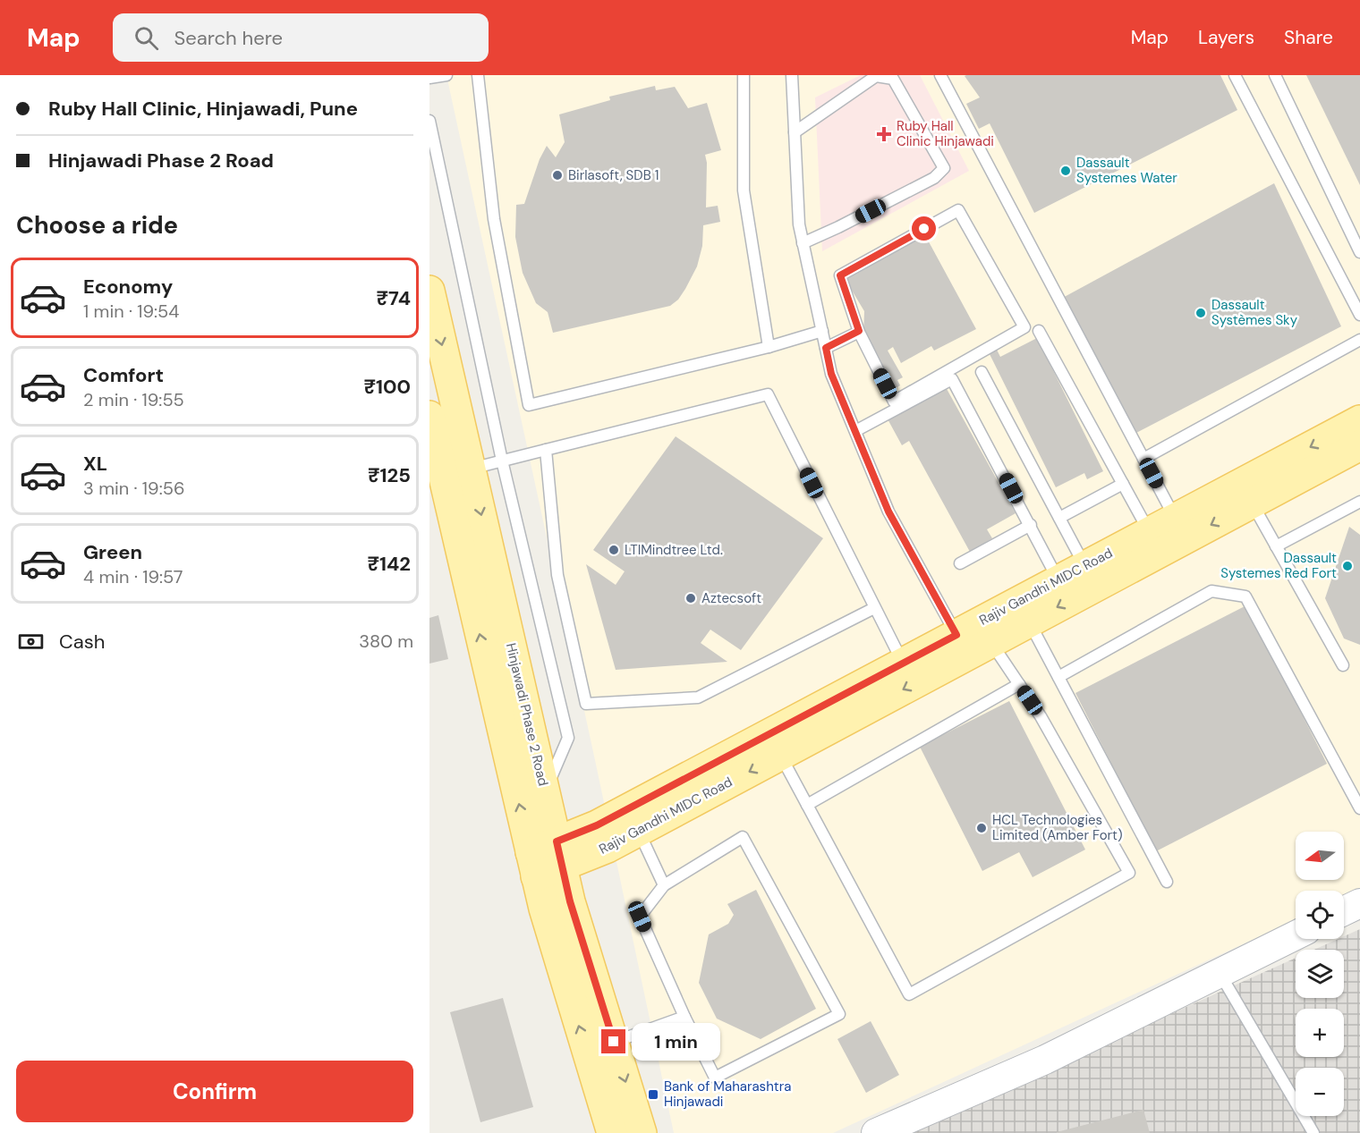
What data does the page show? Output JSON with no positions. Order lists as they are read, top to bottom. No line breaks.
{"streets":{"main road":["Rajiv Gandhi MIDC Road","Hinjawadi Phase 2 Road"]},"crossings":[["Rajiv Gandhi MIDC Road","Hinjawadi Phase 2 Road"]],"places":{"health":["Ruby Hall Clinic Hinjawadi"],"other":["Dassault Systemes Water","Birlasoft, SDB 1","Dassault Systèmes Sky","LTIMindtree Ltd.","Dassault Systemes Red Fort","Aztecsoft","HCL Technologies Limited (Amber Fort)"],"transit":["Bank of Maharashtra Hinjawadi"]},"north":"left","page":{"header":"Map","search":"Search here","nav":["Map","Layers","Share"],"banner":["Ruby Hall Clinic, Hinjawadi, Pune","Hinjawadi Phase 2 Road"],"heading":"Choose a ride","list":[{"name":"Economy","note":"1 min · 19:54","value":"₹74"},{"name":"Comfort","note":"2 min · 19:55","value":"₹100"},{"name":"XL","note":"3 min · 19:56","value":"₹125"},{"name":"Green","note":"4 min · 19:57","value":"₹142"}],"pay":["Cash","380 m"],"map_buttons":["+","−"],"bubble":"1 min","buttons":"Confirm"}}
